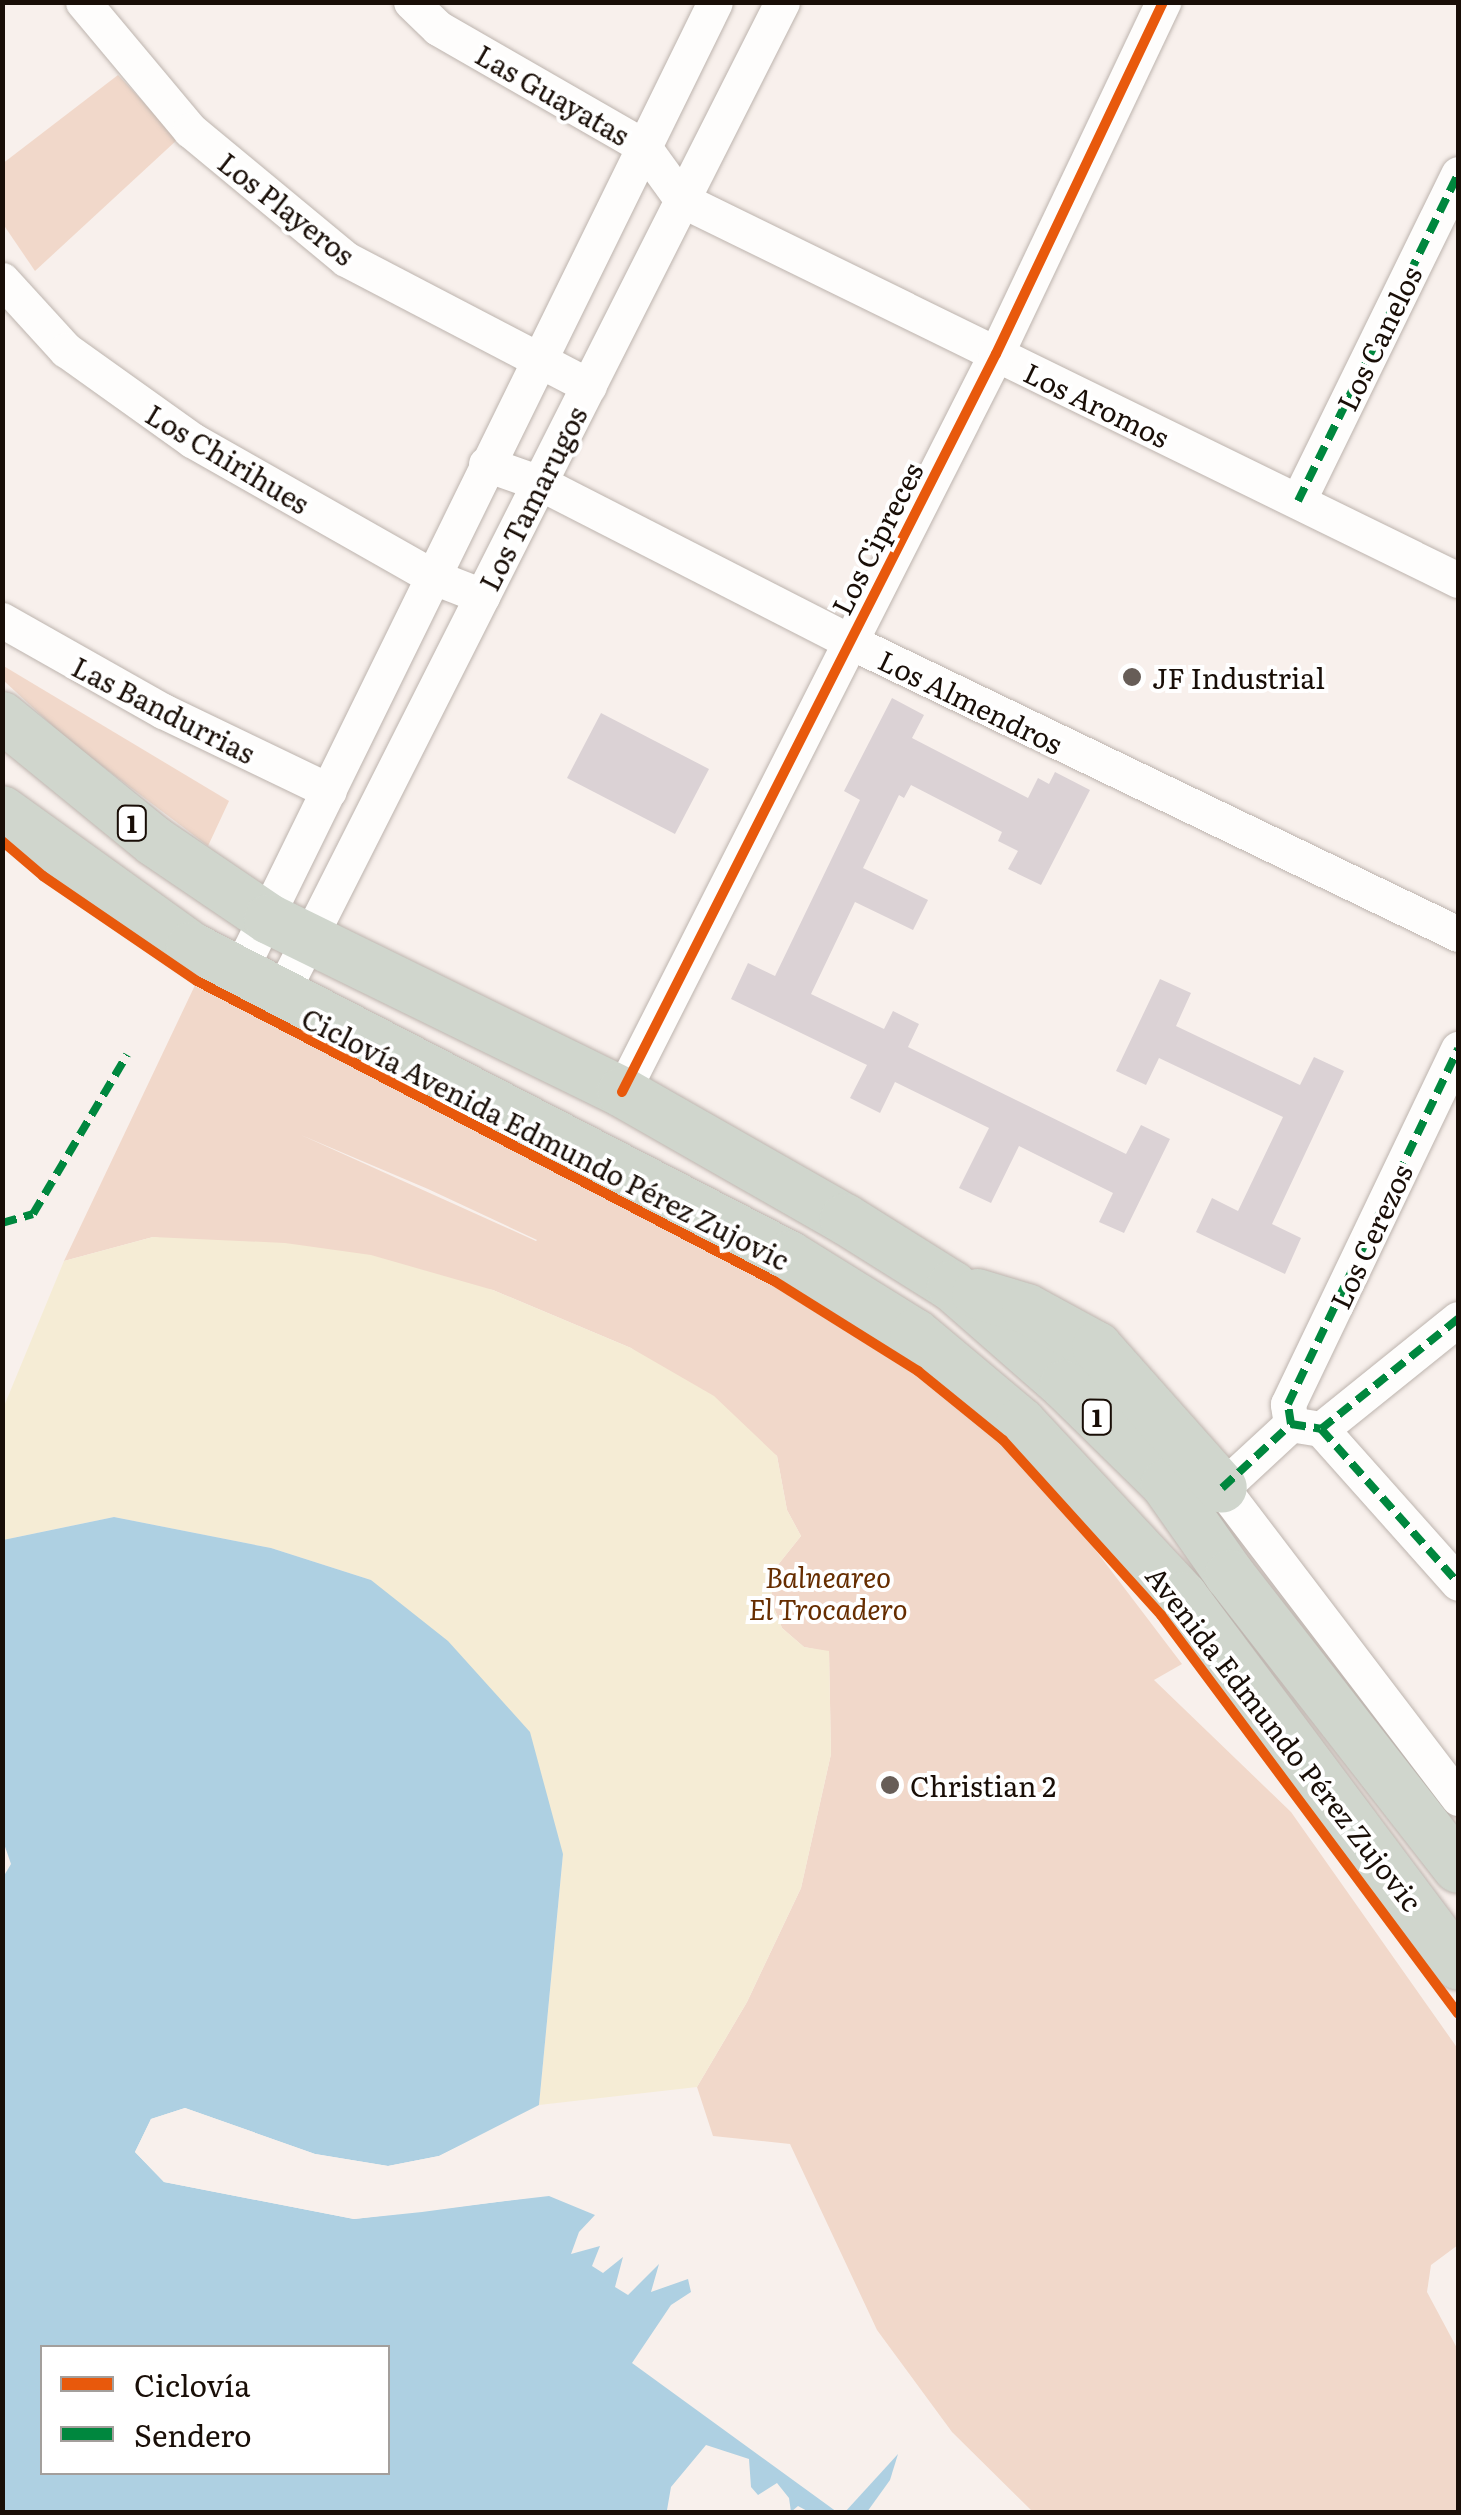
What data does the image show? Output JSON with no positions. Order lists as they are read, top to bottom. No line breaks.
{"streets":{"highway":["1","Avenida Edmundo Pérez Zujovic"],"street":["Las Guayatas","Los Playeros","Los Canelos","Los Aromos","Los Chirihues","Los Tamarugos","Los Cipreces","Los Almendros","Las Bandurrias","Los Cerezos"],"cycle path":["Ciclovía Avenida Edmundo Pérez Zujovic"]},"crossings":[["Las Guayatas","Los Aromos"],["Las Guayatas","Los Tamarugos"],["Los Playeros","Los Tamarugos"],["Los Canelos","Los Aromos"],["Los Aromos","Los Tamarugos"],["Los Aromos","Los Cipreces"],["Los Chirihues","Los Tamarugos"],["Los Tamarugos","Los Almendros"],["Los Tamarugos","Las Bandurrias"],["Los Tamarugos","Avenida Edmundo Pérez Zujovic"],["Los Cipreces","Los Almendros"],["Los Cipreces","Avenida Edmundo Pérez Zujovic"]],"parks":["Balneareo El Trocadero"],"places":["JF Industrial","Christian 2"],"legend":["Ciclovía","Sendero"]}
